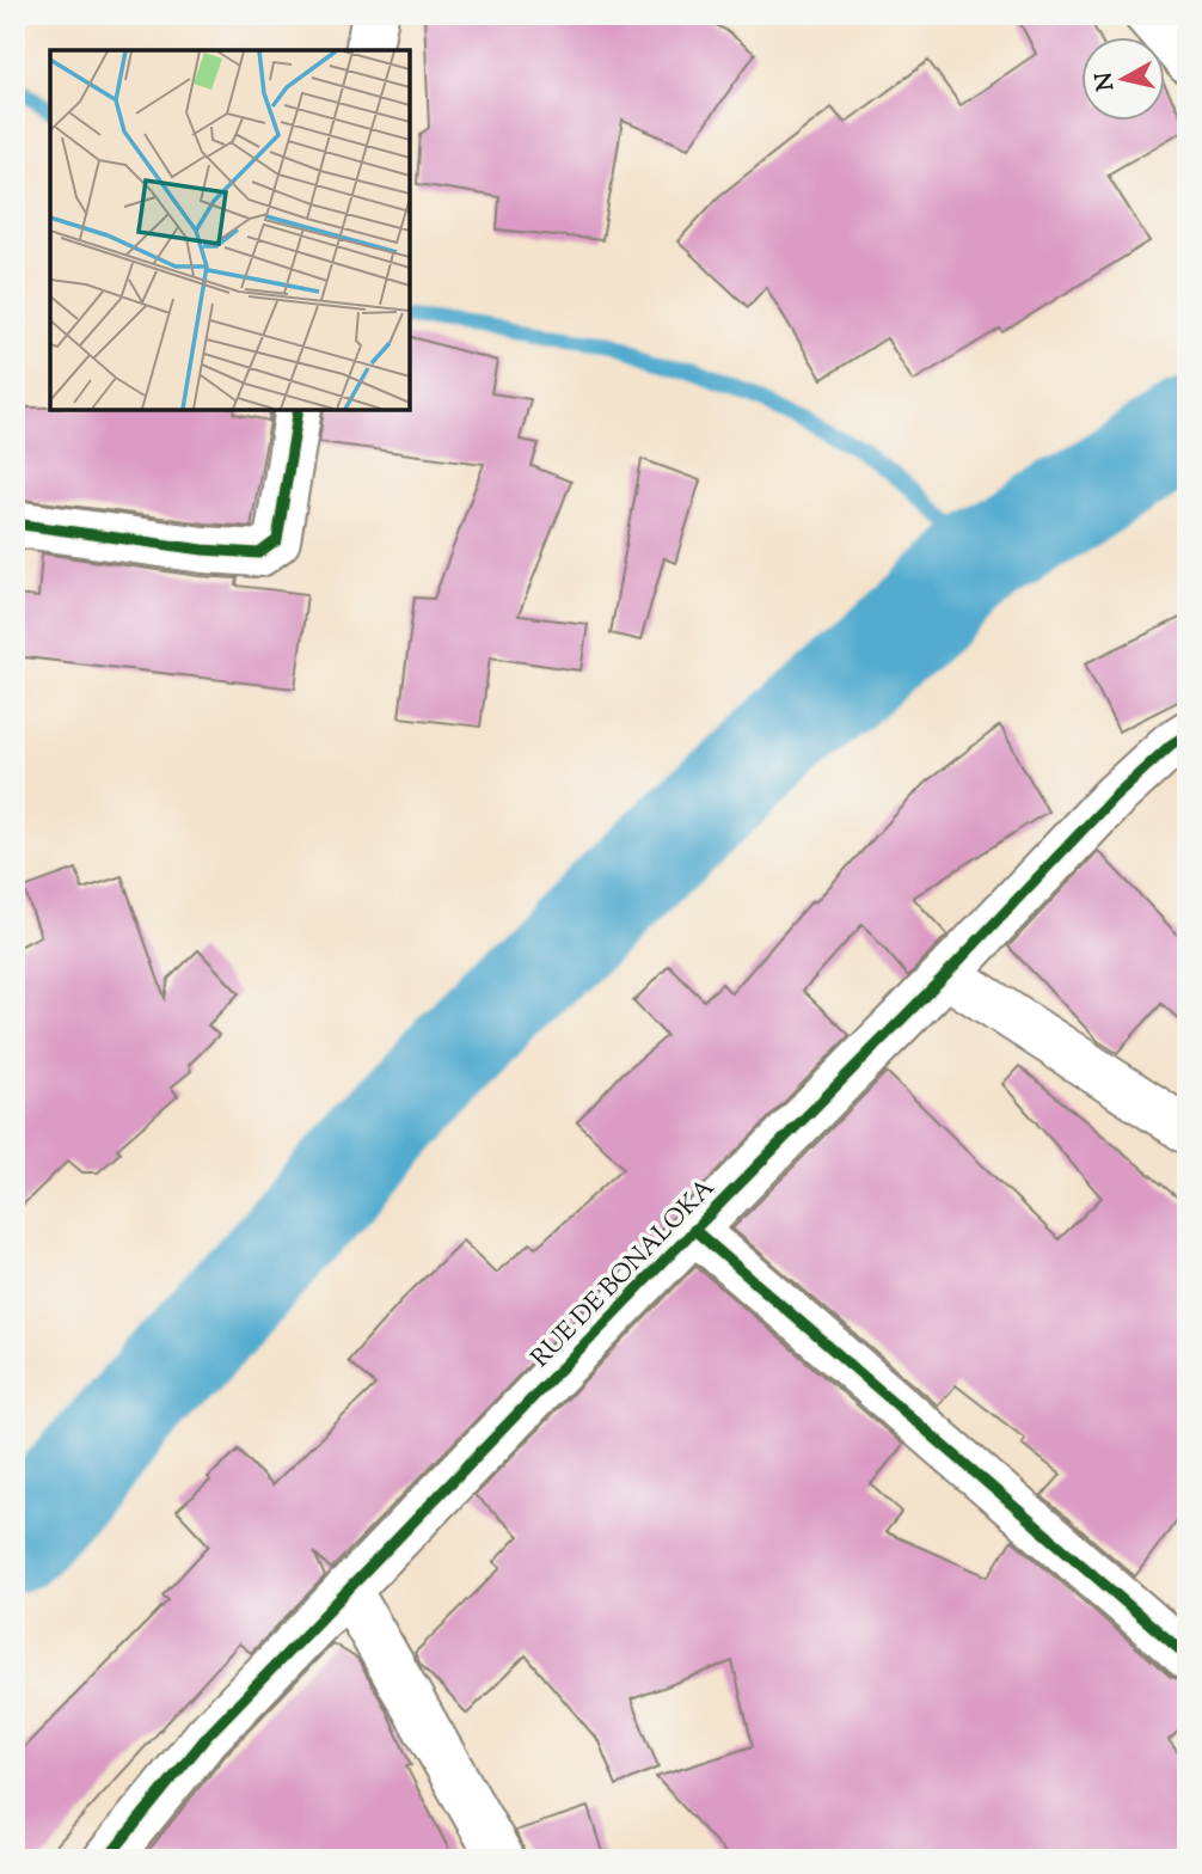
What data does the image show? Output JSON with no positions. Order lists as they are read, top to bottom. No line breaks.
{"streets":{"street":["RUE DE BONALOKA"]},"north":"left"}
